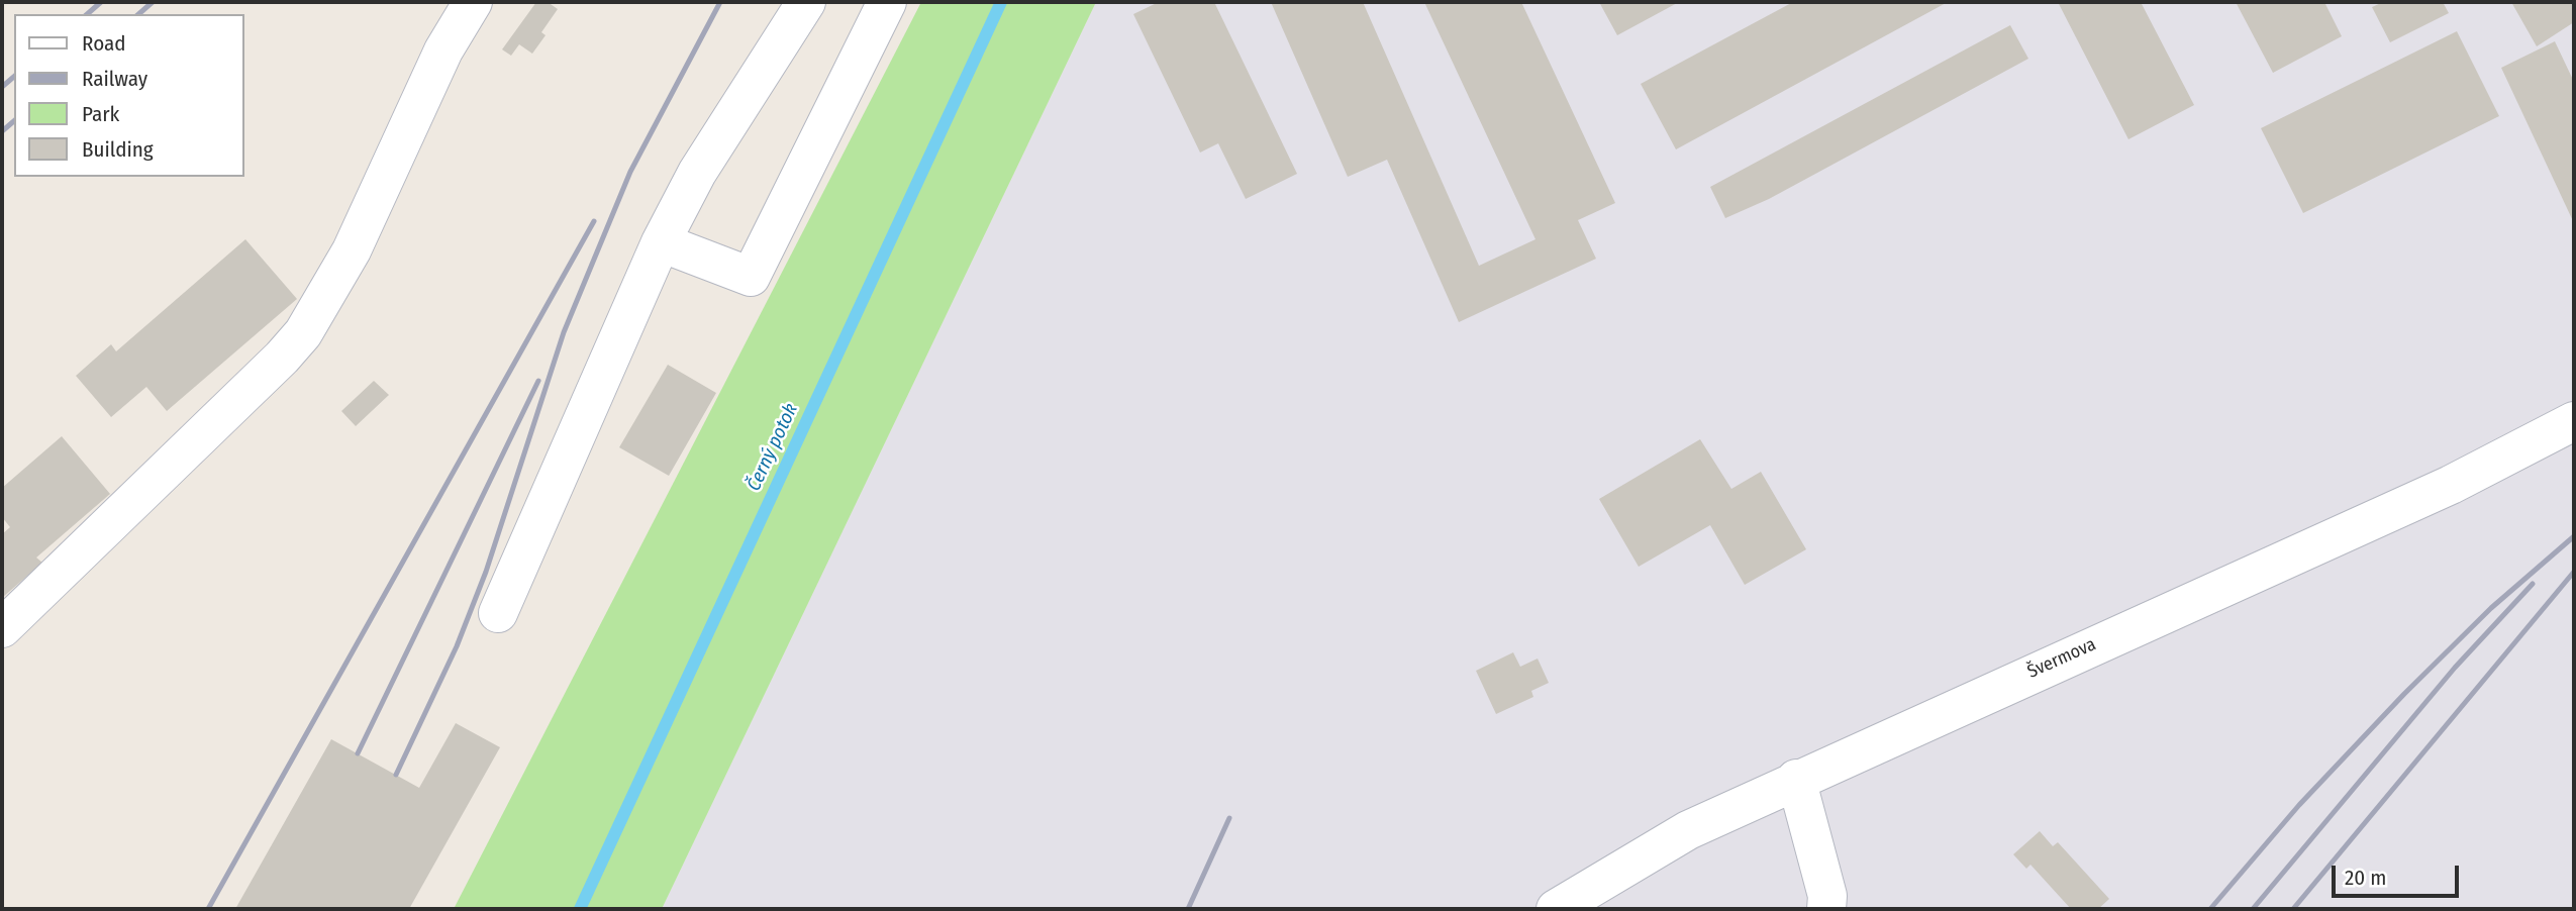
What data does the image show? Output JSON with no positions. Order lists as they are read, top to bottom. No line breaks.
{"streets":{"street":["Švermova"]},"water":["Černý potok"],"legend":["Road","Railway","Park","Building"],"scale_bar":"20 m"}
